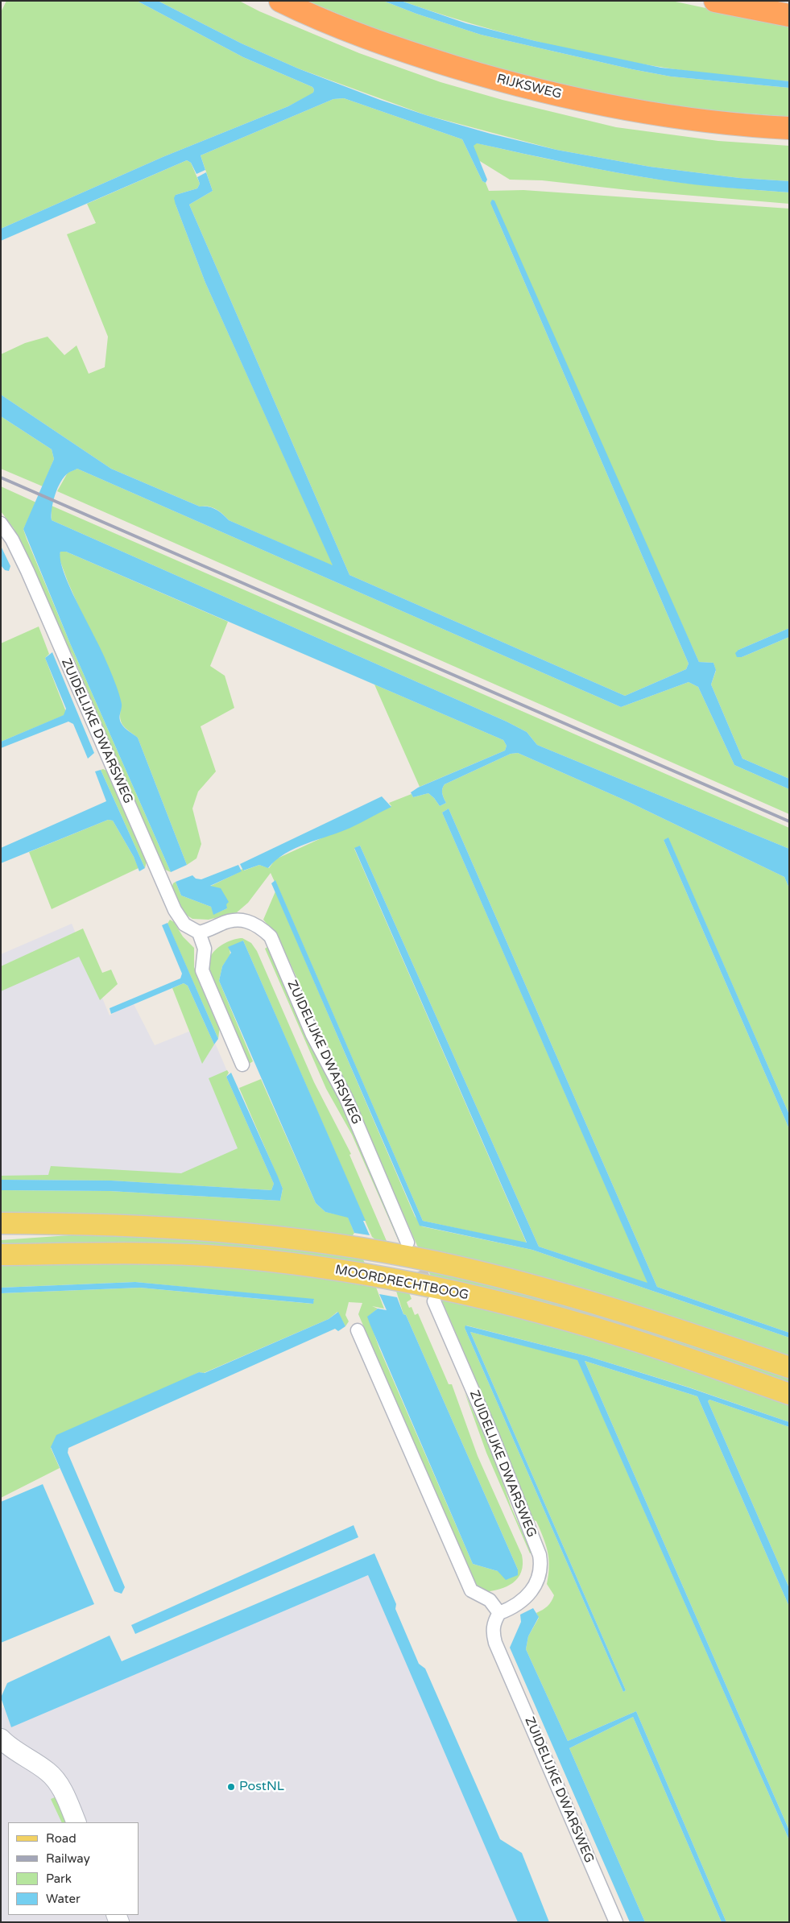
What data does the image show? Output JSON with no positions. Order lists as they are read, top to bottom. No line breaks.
{"streets":{"highway":["RIJKSWEG"],"main road":["MOORDRECHTBOOG"],"street":["ZUIDELIJKE DWARSWEG"]},"places":["PostNL"],"legend":["Road","Railway","Park","Water"]}
